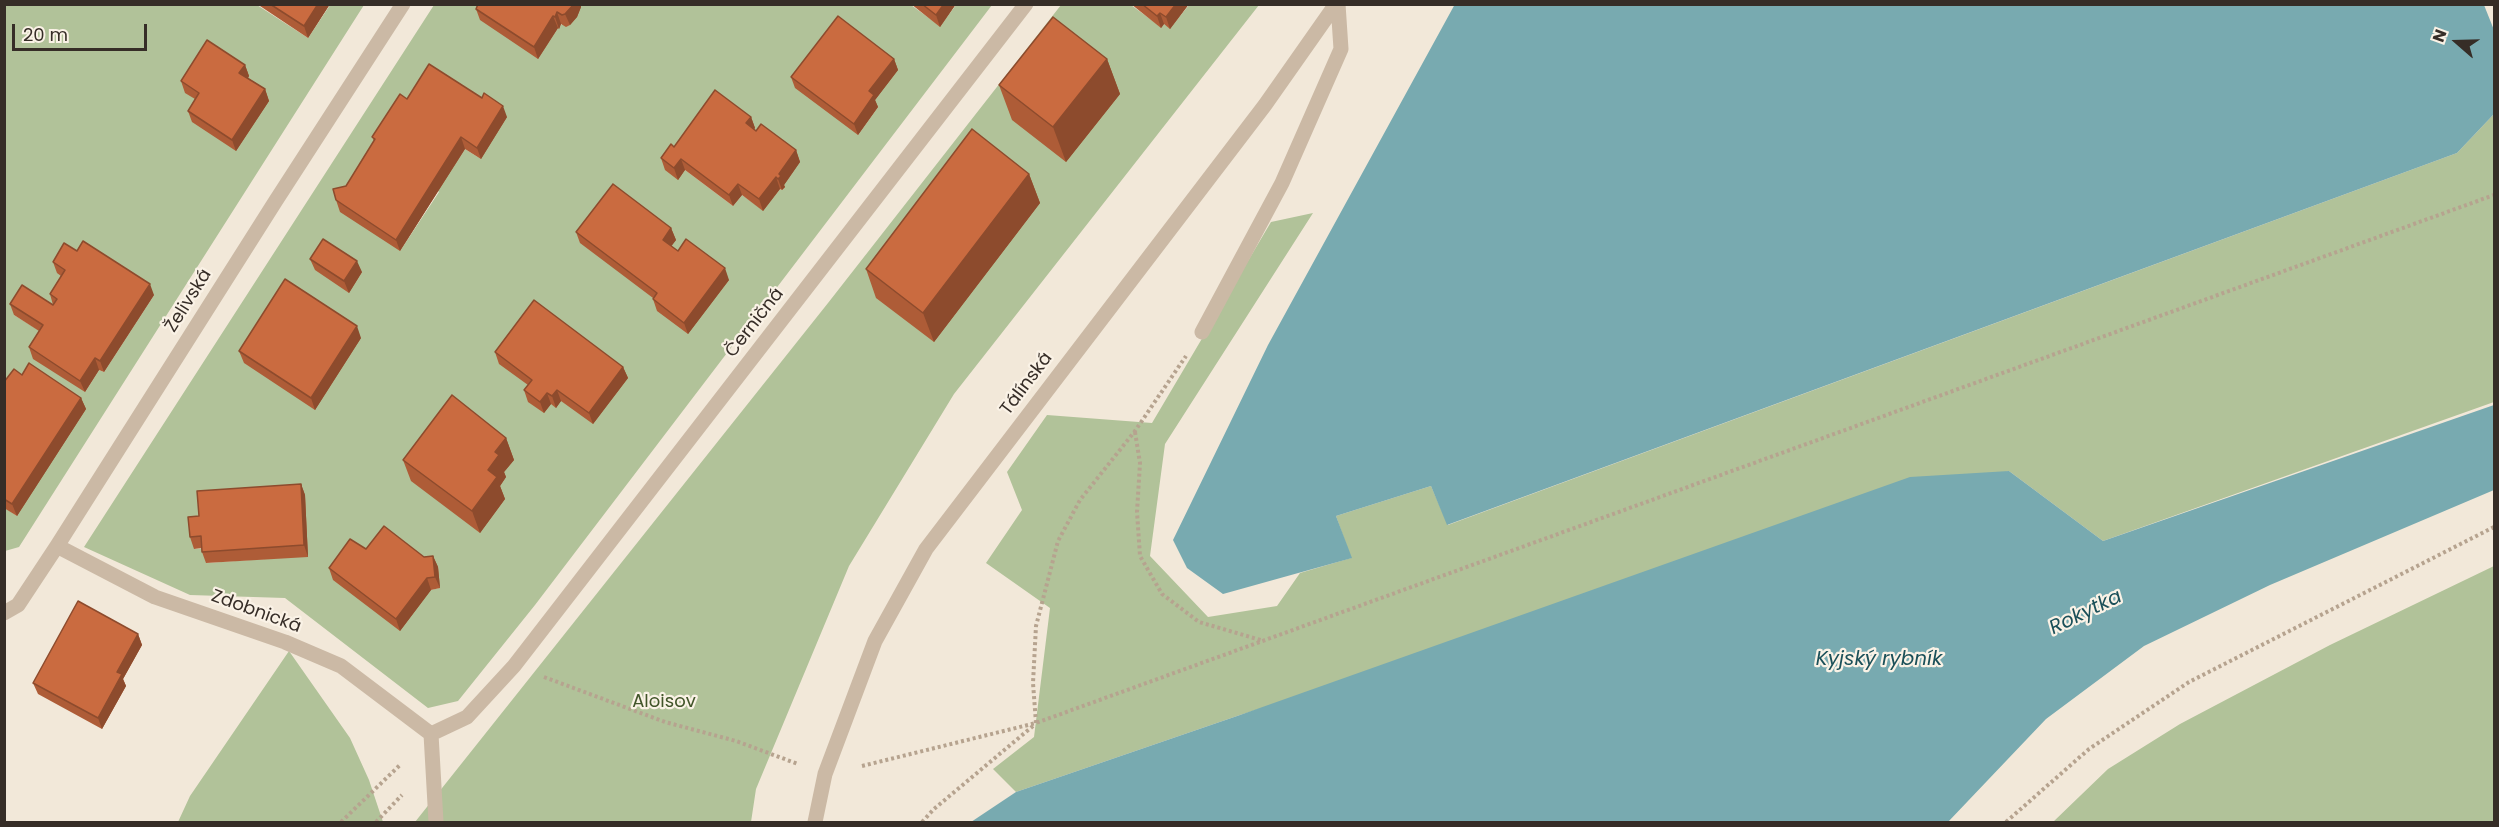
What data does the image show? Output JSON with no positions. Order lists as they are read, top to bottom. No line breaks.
{"streets":{"street":["Želivská","Černičná","Tálínská","Zdobnická"]},"crossings":[["Želivská","Zdobnická"],["Černičná","Zdobnická"]],"water":["Rokytka","Kyjský rybník"],"parks":["Aloisov"],"scale_bar":"20 m","north":"left"}
